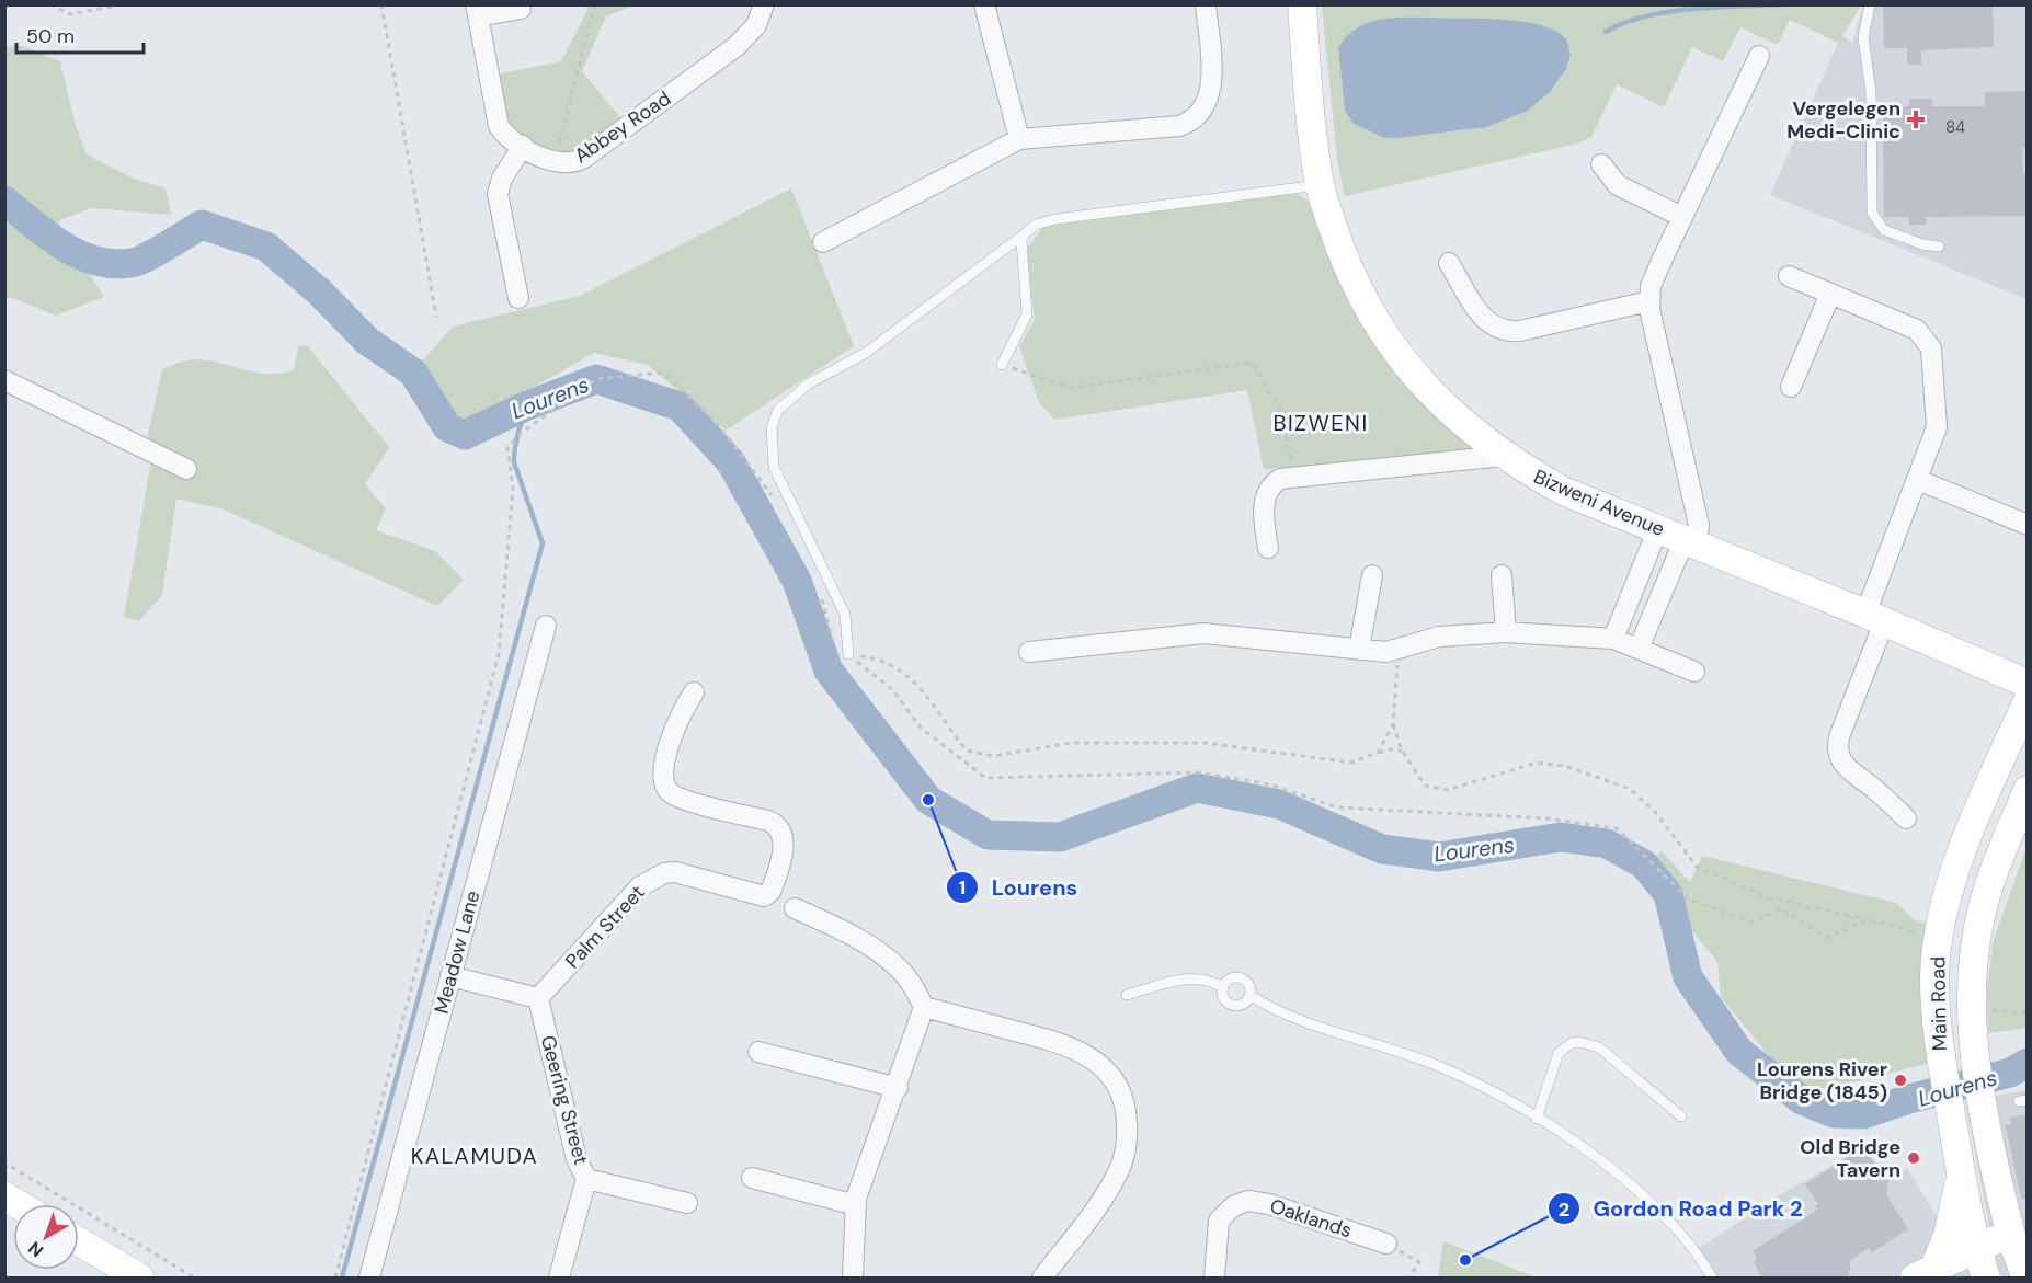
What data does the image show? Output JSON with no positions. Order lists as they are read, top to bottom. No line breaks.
{"streets":{"street":["Abbey Road","Bizweni Avenue","Palm Street","Meadow Lane","Main Road","Geering Street","Oaklands"]},"crossings":[["Palm Street","Geering Street"]],"districts":["BIZWENI","KALAMUDA"],"water":["Lourens"],"places":{"health":["Vergelegen Medi-Clinic"],"other":["Lourens","Lourens River Bridge (1845)","Old Bridge Tavern","Gordon Road Park 2"]},"house_numbers":["84"],"scale_bar":"50 m","north":"bottom left"}
